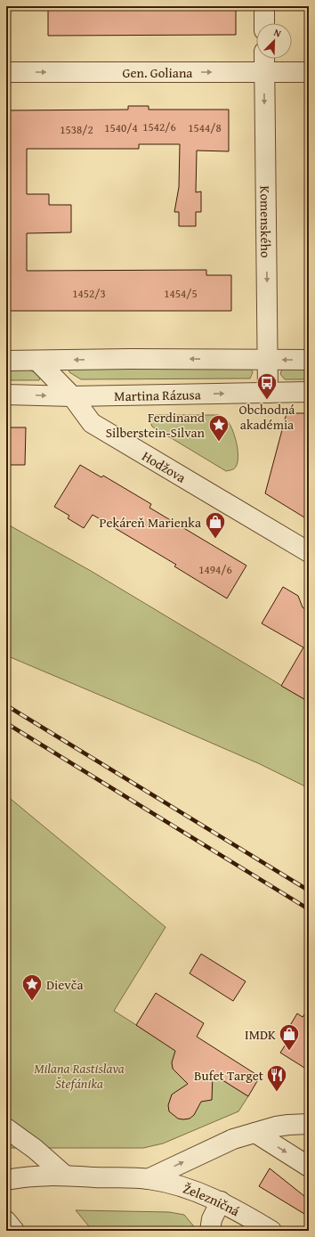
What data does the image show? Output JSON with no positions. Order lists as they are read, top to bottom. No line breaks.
{"streets":{"street":["Gen. Goliana","Komenského","Martina Rázusa","Hodžova","Železničná"]},"crossings":[["Gen. Goliana","Komenského"],["Komenského","Martina Rázusa"],["Martina Rázusa","Hodžova"]],"one_way":["Gen. Goliana","Komenského"],"parks":["Milana Rastislava Štefánika"],"places":{"bus stop":["Obchodná akadémia"],"place":["Ferdinand Silberstein-Silvan","Dievča"],"shop":["Pekáreň Marienka","IMDK"],"restaurant":["Bufet Target"]},"house_numbers":["1542/6","1540/4","1544/8","1538/2","1452/3","1454/5","1494/6"],"north":"top right"}
